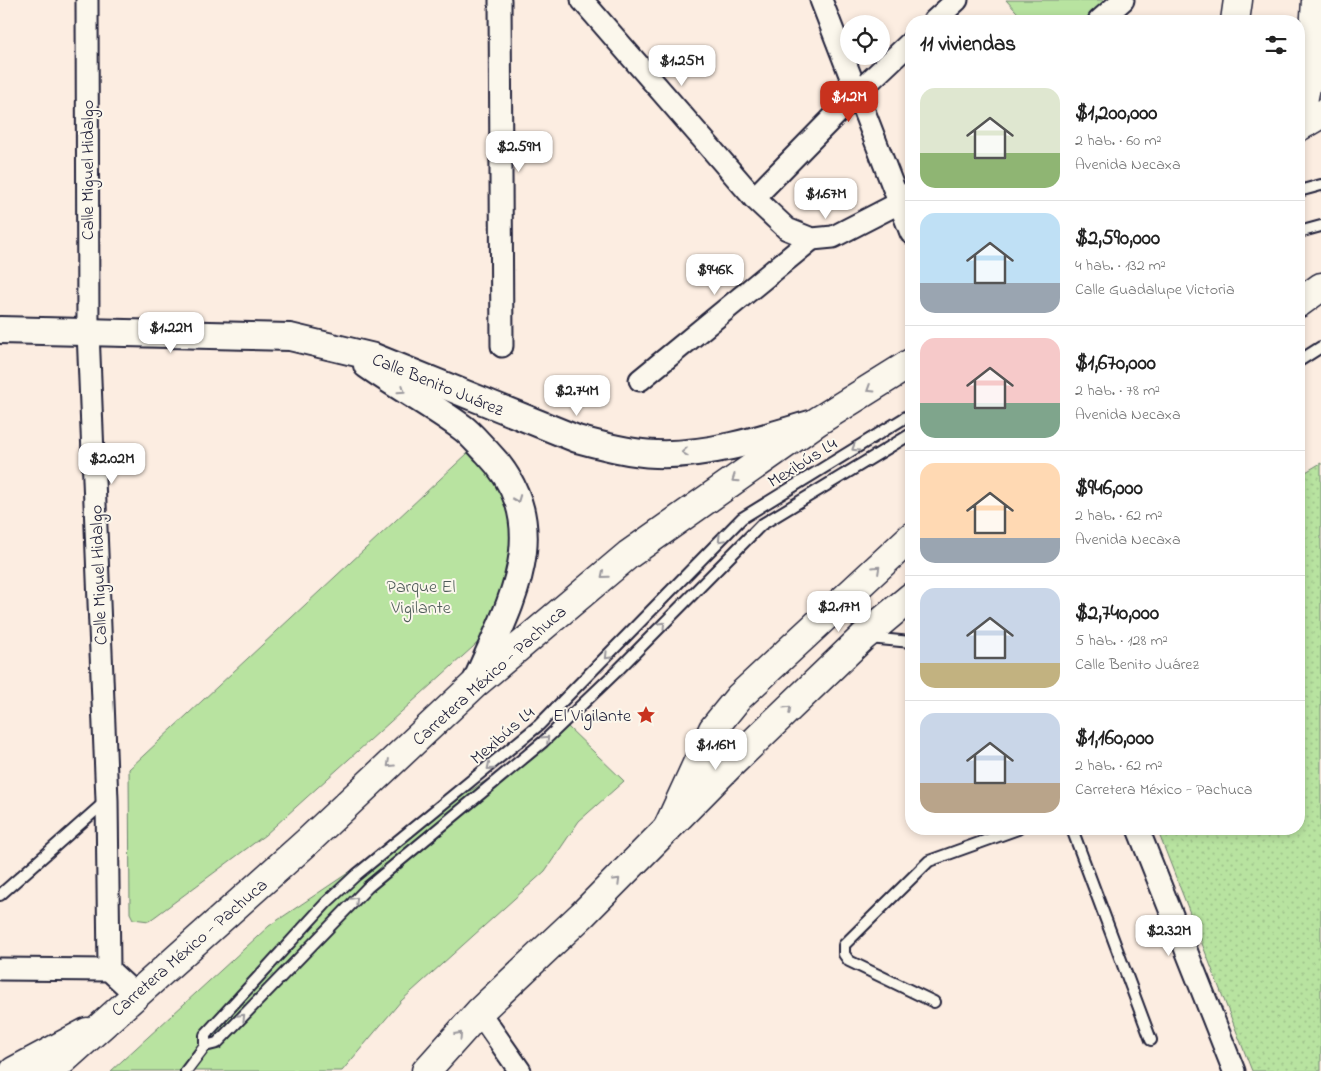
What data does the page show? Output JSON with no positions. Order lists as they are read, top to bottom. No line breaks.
{"streets":{"main road":["Carretera México - Pachuca"],"street":["Calle Miguel Hidalgo","Calle Benito Juárez"],"lane":["Mexibús L4"]},"crossings":[["Calle Miguel Hidalgo","Calle Benito Juárez"],["Calle Benito Juárez","Carretera México - Pachuca"]],"parks":["Parque El Vigilante"],"places":{"place":["El Vigilante"]},"page":{"heading":"11 viviendas","price":["$1.25M","$1.2M","$2.59M","$1.67M","$946K","$1.22M","$2.74M","$2.02M","$2.17M","$1.16M","$2.32M"],"list":[{"name":"$1,200,000","note":"2 hab. · 60 m² · Avenida Necaxa"},{"name":"$2,590,000","note":"4 hab. · 132 m² · Calle Guadalupe Victoria"},{"name":"$1,670,000","note":"2 hab. · 78 m² · Avenida Necaxa"},{"name":"$946,000","note":"2 hab. · 62 m² · Avenida Necaxa"},{"name":"$2,740,000","note":"5 hab. · 128 m² · Calle Benito Juárez"},{"name":"$1,160,000","note":"2 hab. · 62 m² · Carretera México - Pachuca"}]}}
